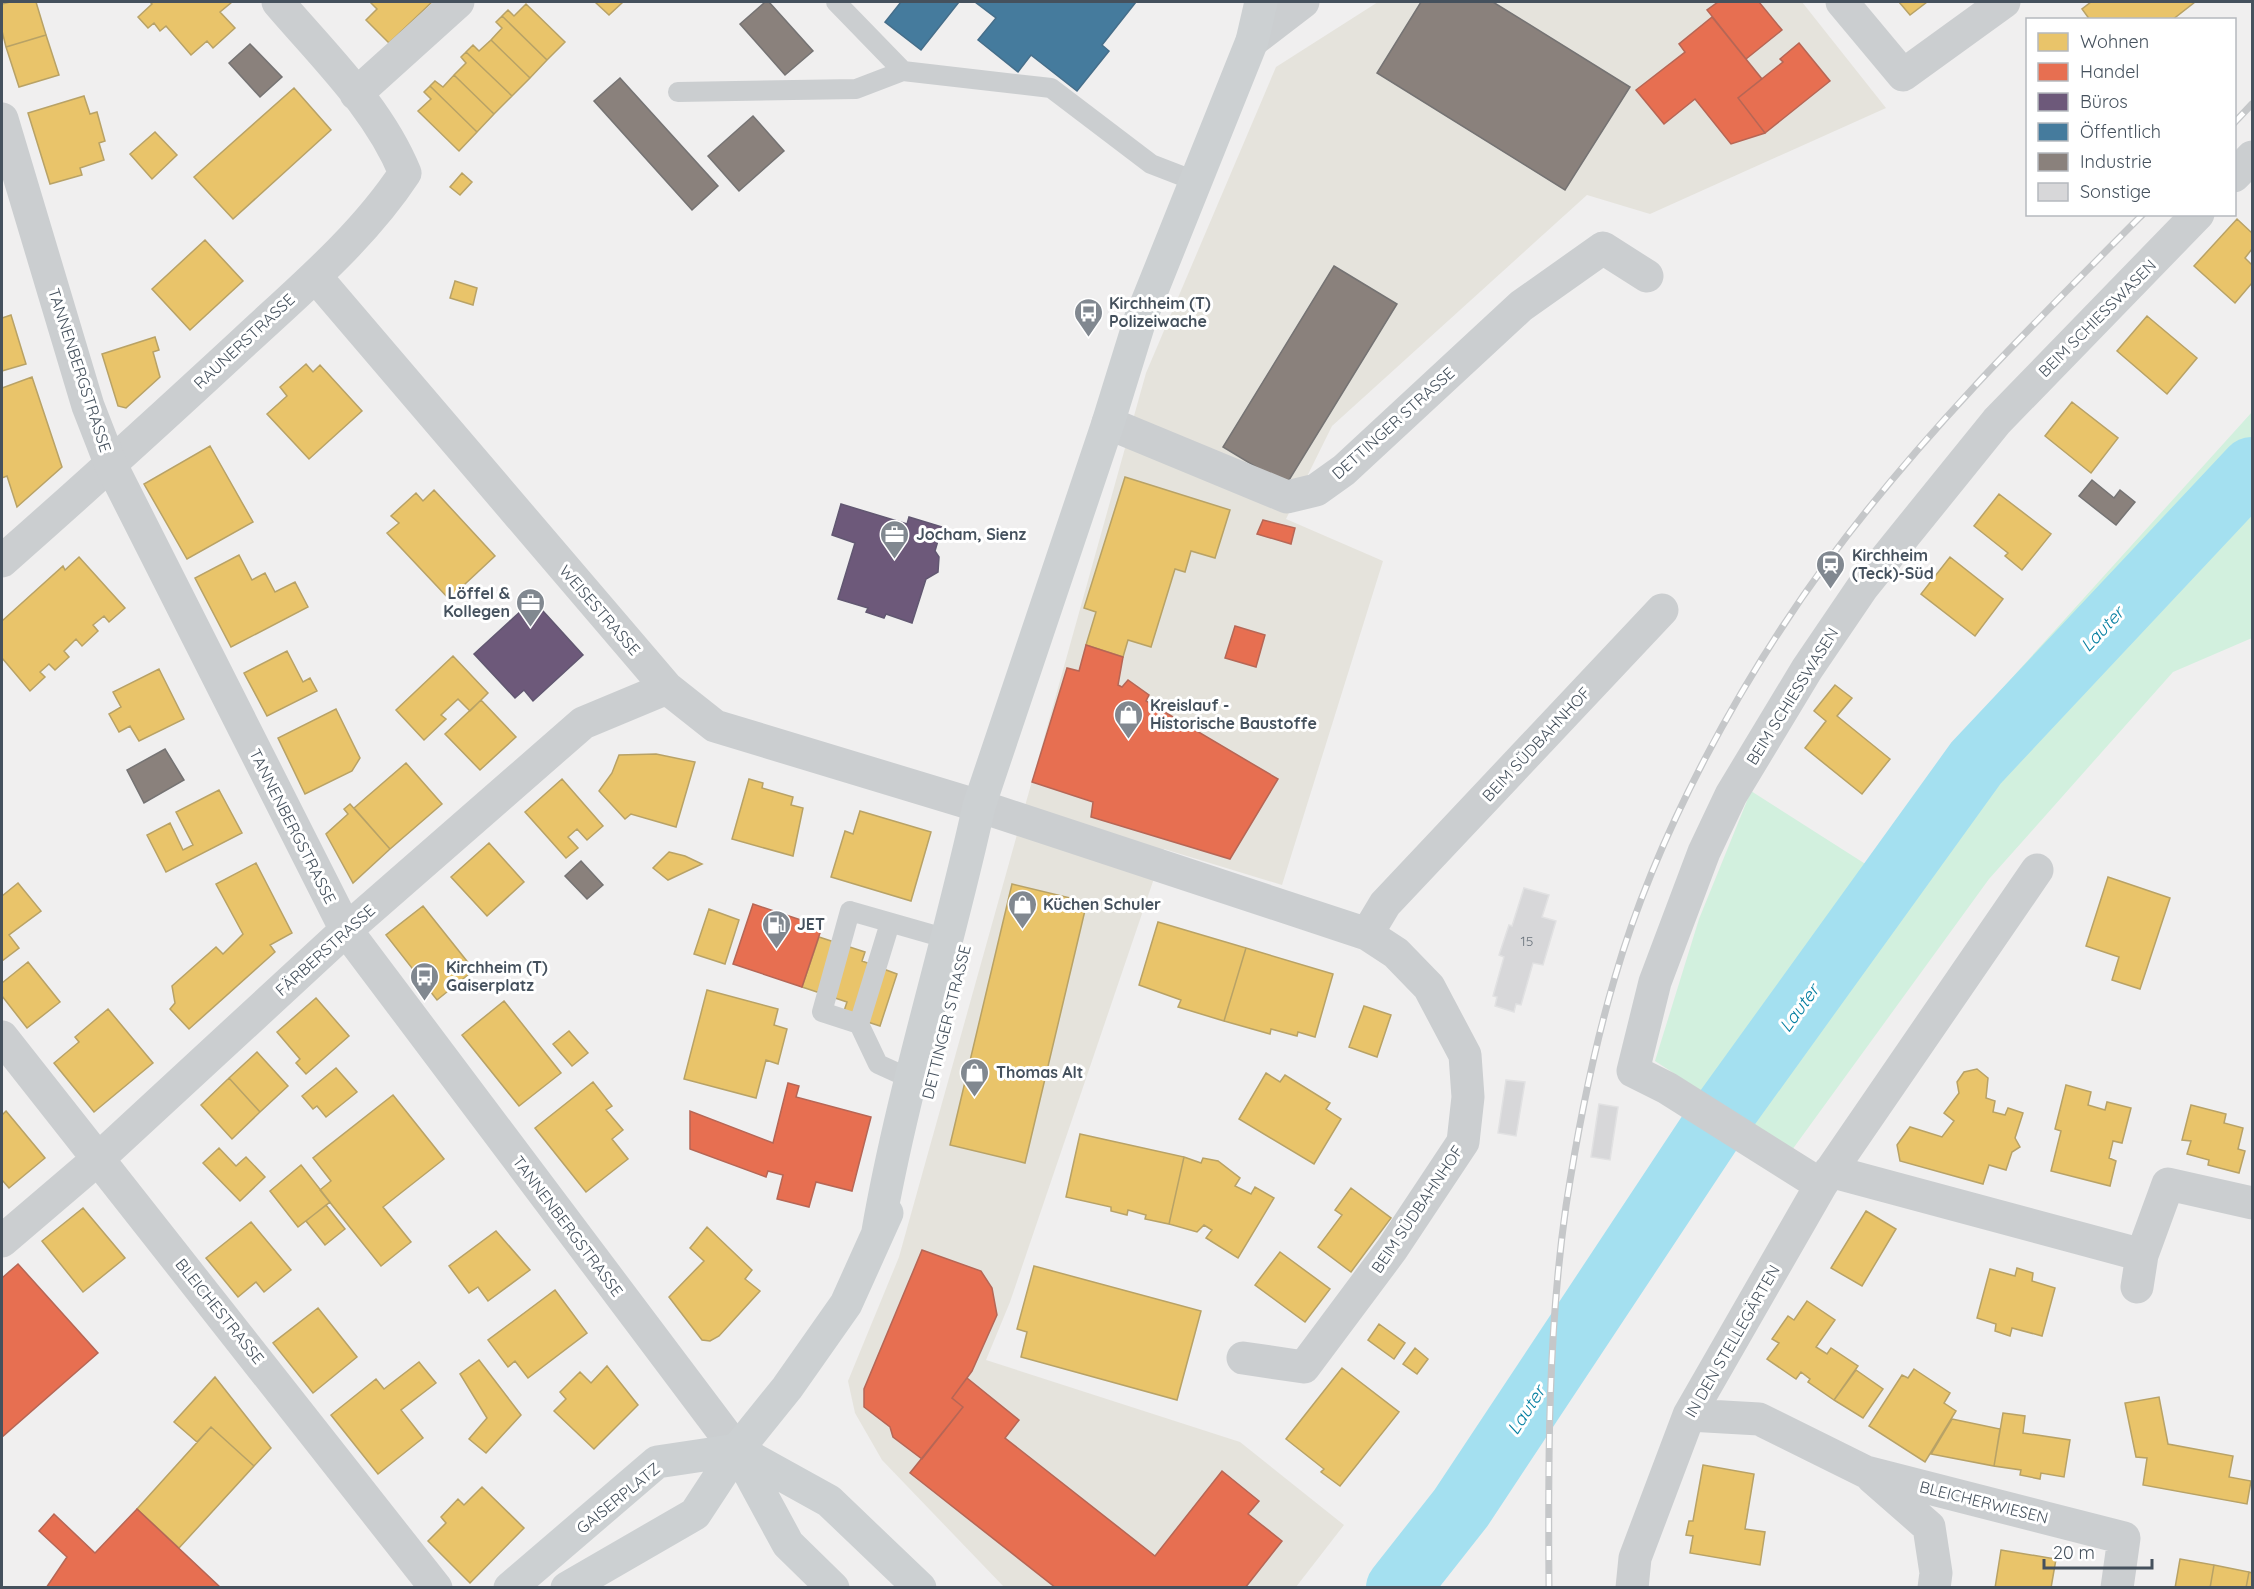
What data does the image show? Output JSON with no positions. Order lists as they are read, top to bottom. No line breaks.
{"streets":{"main road":["DETTINGER STRASSE","GAISERPLATZ"],"street":["BEIM SCHIESSWASEN","RAUNERSTRASSE","TANNENBERGSTRASSE","WEISESTRASSE","BEIM SÜDBAHNHOF","FÄRBERSTRASSE","BLEICHESTRASSE","IN DEN STELLEGÄRTEN","BLEICHERWIESEN"]},"crossings":[["BEIM SCHIESSWASEN","IN DEN STELLEGÄRTEN"],["RAUNERSTRASSE","TANNENBERGSTRASSE"],["RAUNERSTRASSE","WEISESTRASSE"],["TANNENBERGSTRASSE","DETTINGER STRASSE"],["TANNENBERGSTRASSE","FÄRBERSTRASSE"],["TANNENBERGSTRASSE","GAISERPLATZ"],["DETTINGER STRASSE","WEISESTRASSE"],["DETTINGER STRASSE","BEIM SÜDBAHNHOF"],["DETTINGER STRASSE","GAISERPLATZ"],["WEISESTRASSE","BEIM SÜDBAHNHOF"],["WEISESTRASSE","FÄRBERSTRASSE"],["FÄRBERSTRASSE","BLEICHESTRASSE"],["IN DEN STELLEGÄRTEN","BLEICHERWIESEN"]],"water":["Lauter"],"places":{"bus stop":["Kirchheim (T) Polizeiwache","Kirchheim (T) Gaiserplatz"],"office":["Jocham, Sienz","Löffel & Kollegen"],"station":["Kirchheim (Teck)-Süd"],"shop":["Kreislauf - Historische Baustoffe","Küchen Schuler","Thomas Alt"],"fuel station":["JET"]},"house_numbers":["15"],"legend":["Wohnen","Handel","Büros","Öffentlich","Industrie","Sonstige"],"scale_bar":"20 m"}
